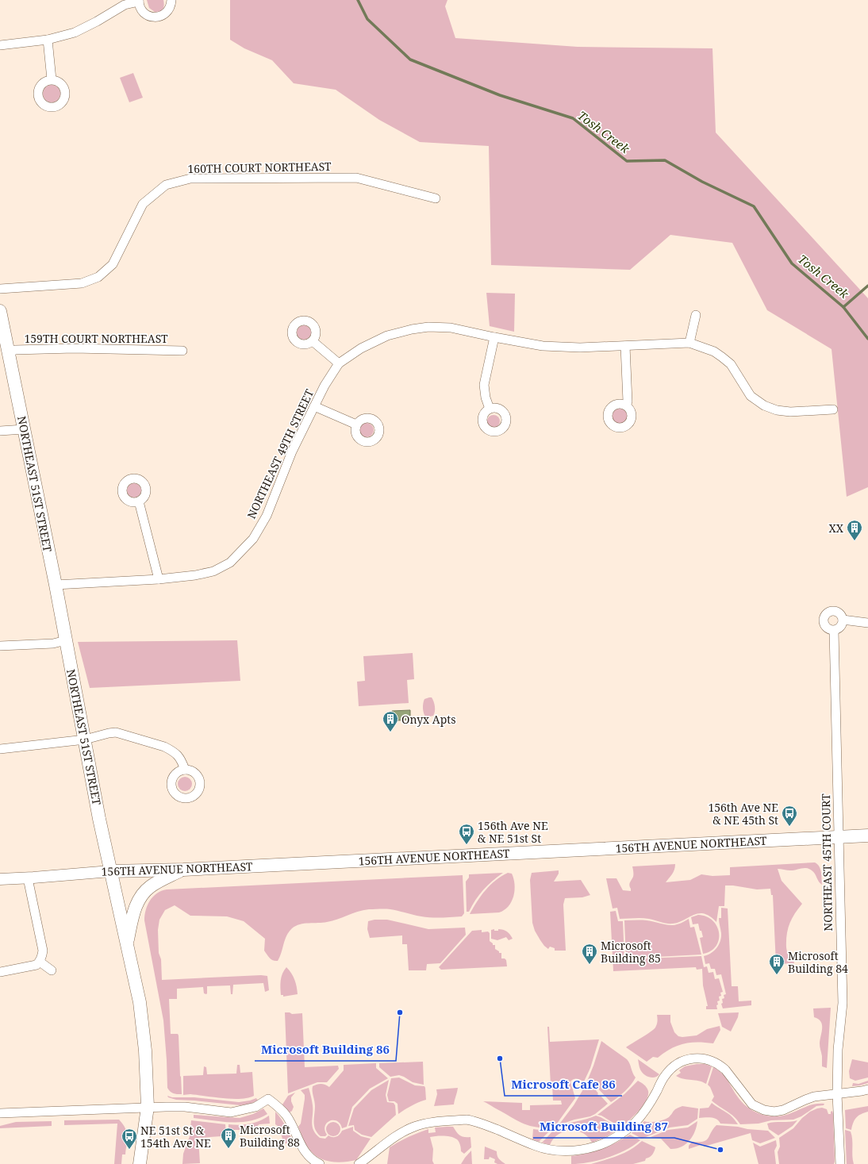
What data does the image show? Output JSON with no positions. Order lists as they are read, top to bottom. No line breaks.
{"streets":{"main road":["NORTHEAST 51ST STREET","156TH AVENUE NORTHEAST"],"street":["160TH COURT NORTHEAST","159TH COURT NORTHEAST","NORTHEAST 49TH STREET","NORTHEAST 45TH COURT"]},"crossings":[["159TH COURT NORTHEAST","NORTHEAST 51ST STREET"],["NORTHEAST 49TH STREET","NORTHEAST 51ST STREET"],["NORTHEAST 51ST STREET","156TH AVENUE NORTHEAST"],["156TH AVENUE NORTHEAST","NORTHEAST 45TH COURT"]],"water":["Tosh Creek"],"places":{"building":["XX","Onyx Apts","Microsoft Building 85","Microsoft Building 84","Microsoft Building 88"],"bus stop":["156th Ave NE & NE 45th St","156th Ave NE & NE 51st St","NE 51st St & 154th Ave NE"],"other":["Microsoft Building 86","Microsoft Cafe 86","Microsoft Building 87"]}}
